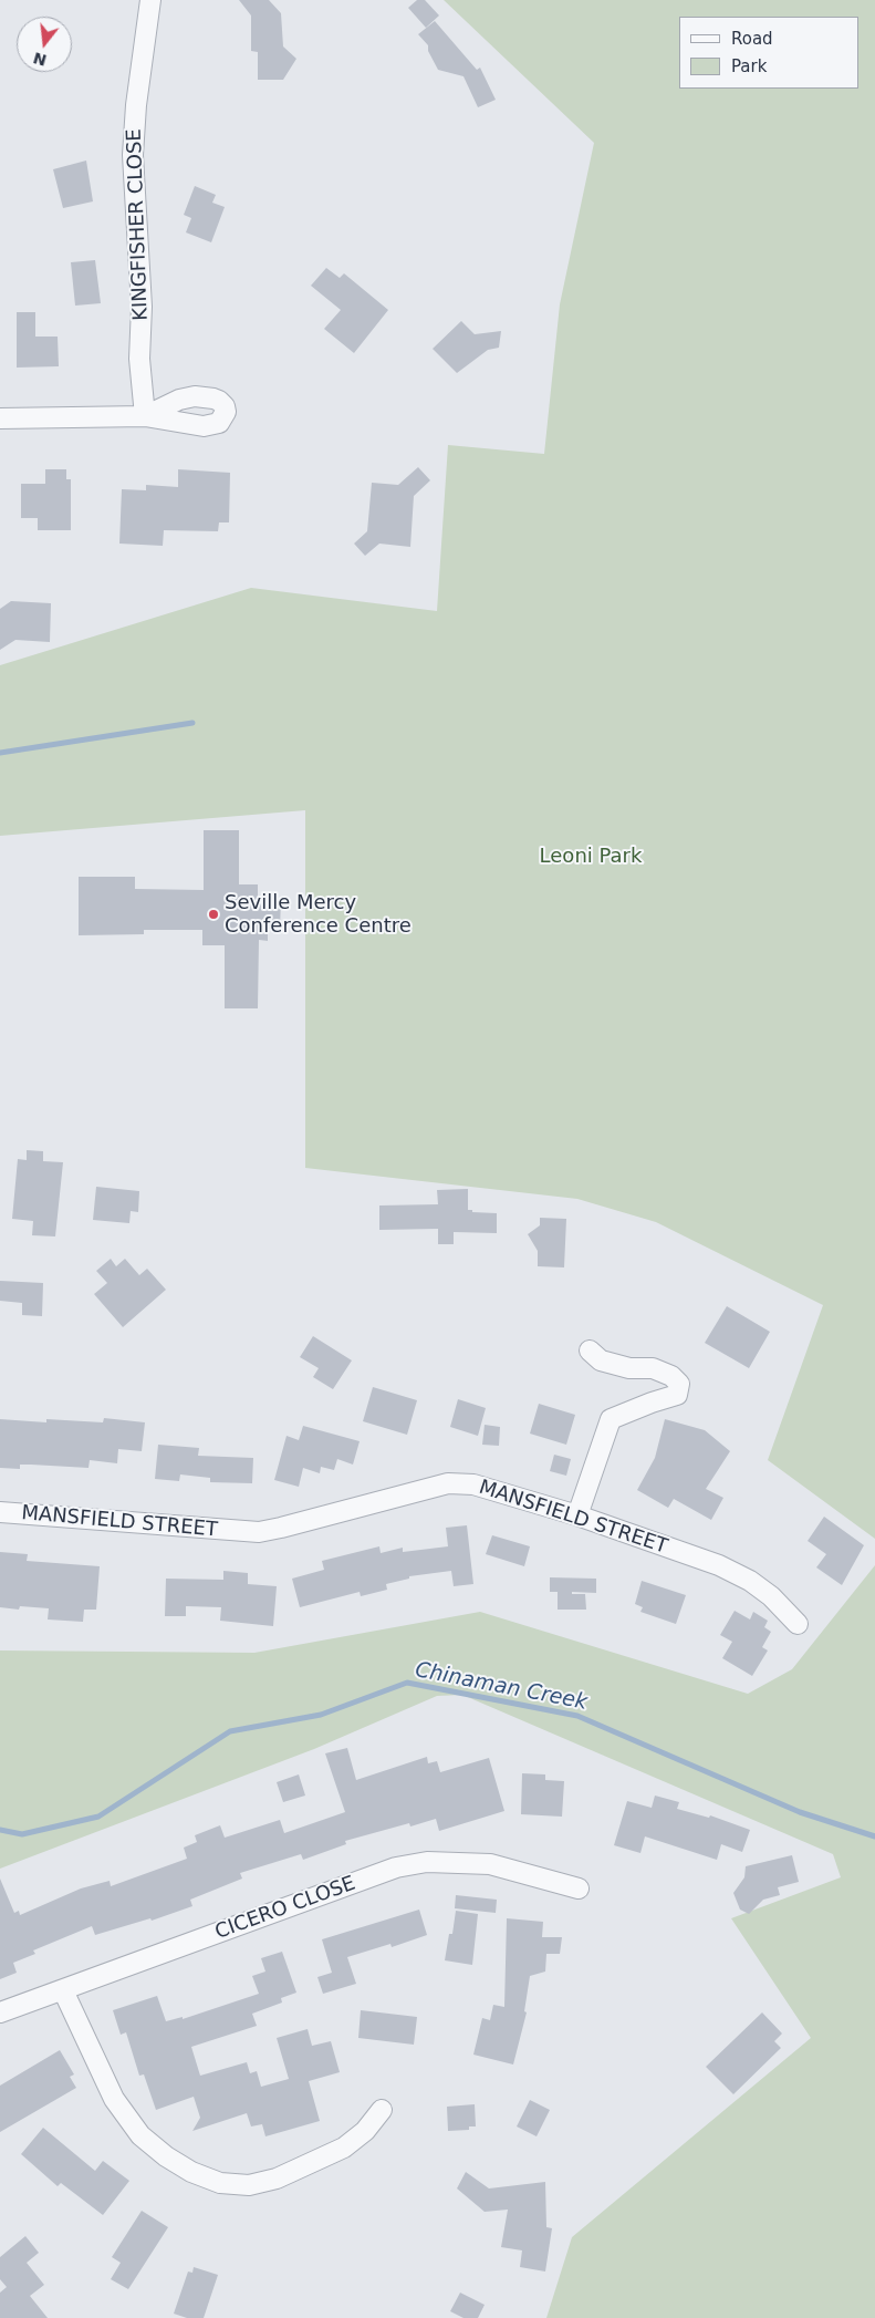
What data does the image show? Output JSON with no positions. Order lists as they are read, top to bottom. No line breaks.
{"streets":{"street":["KINGFISHER CLOSE","MANSFIELD STREET","CICERO CLOSE"]},"water":["Chinaman Creek"],"parks":["Leoni Park"],"places":["Seville Mercy Conference Centre"],"legend":["Road","Park"],"north":"bottom"}
